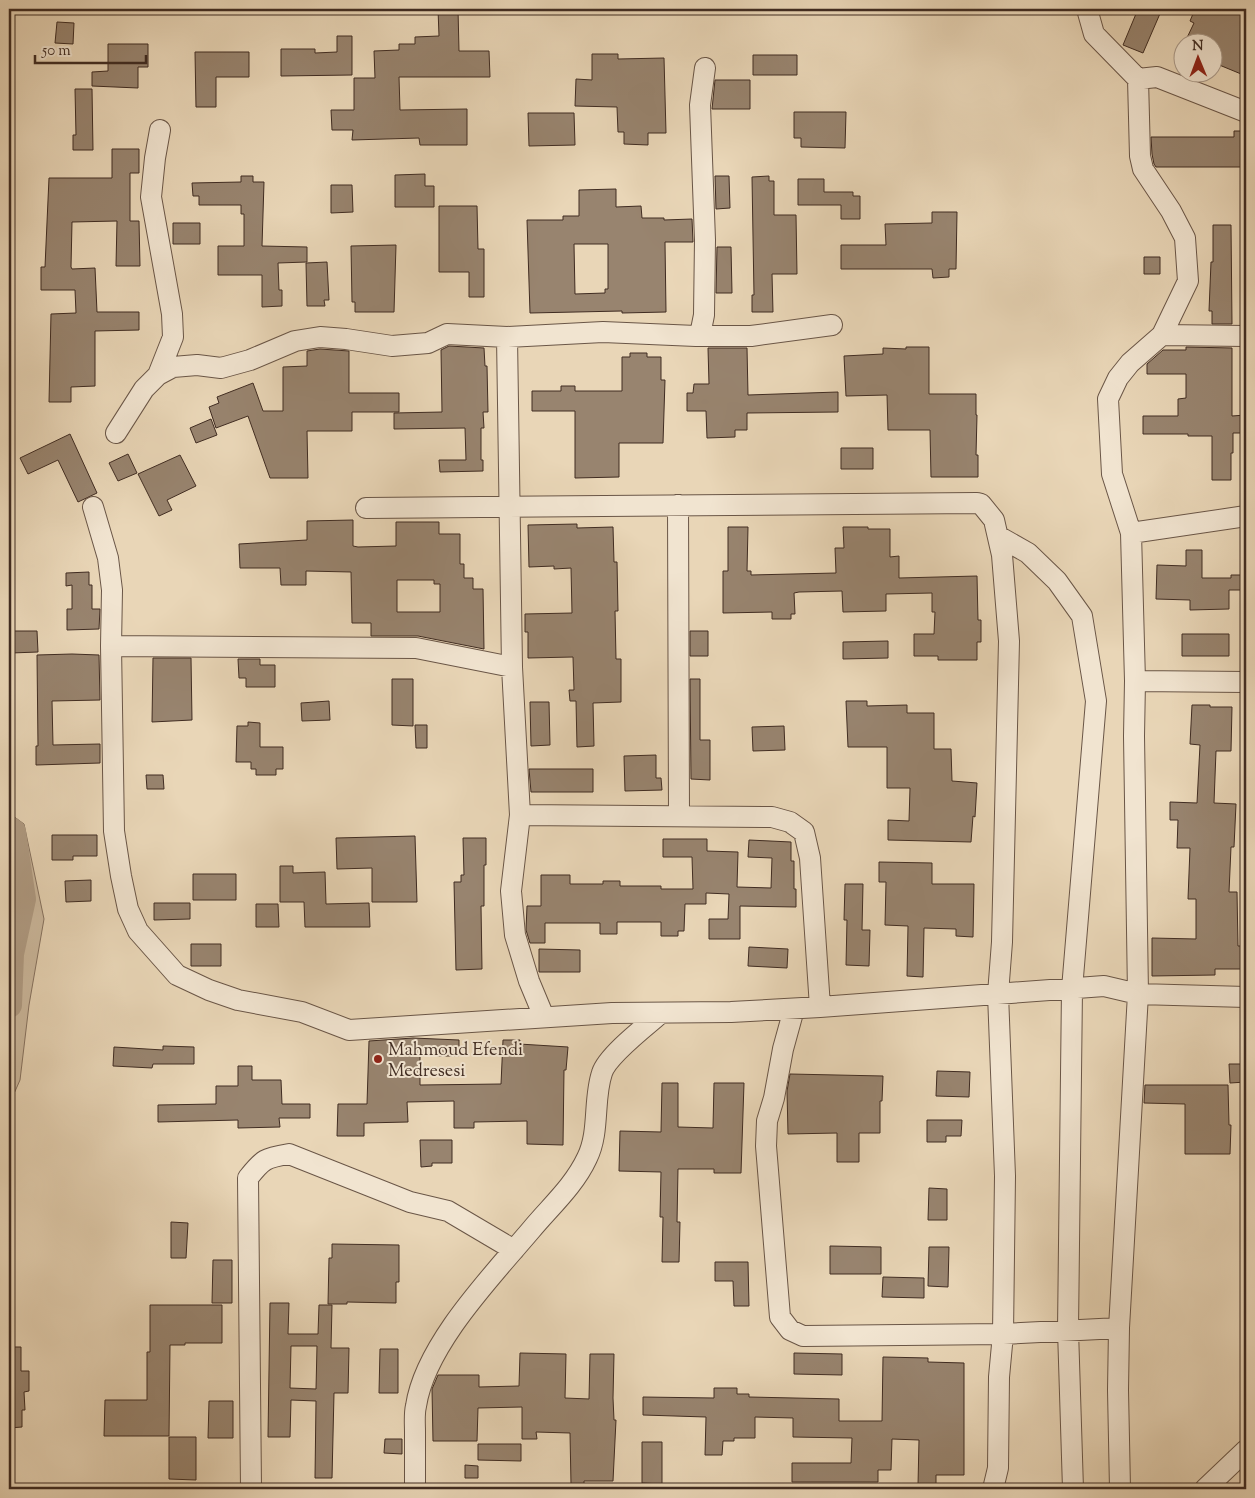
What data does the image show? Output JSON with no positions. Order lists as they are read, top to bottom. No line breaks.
{"places":["Mahmoud Efendi Medresesi"],"scale_bar":"50 m","north":"top"}
